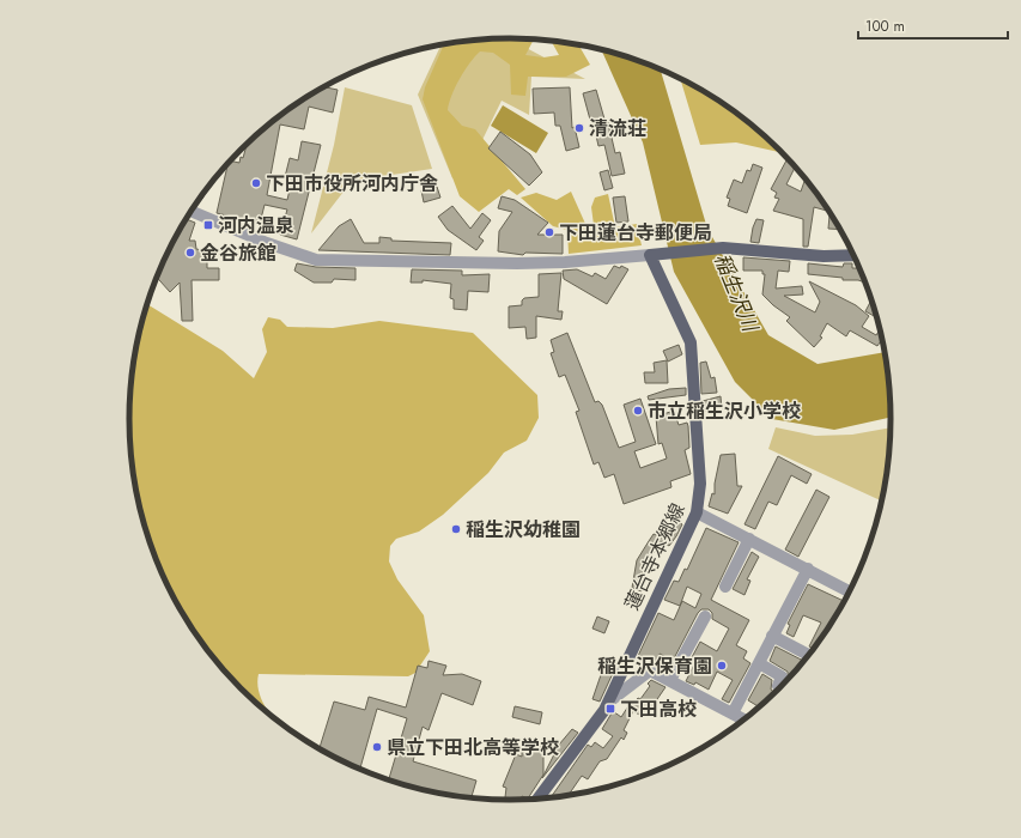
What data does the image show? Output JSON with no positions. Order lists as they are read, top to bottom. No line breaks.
{"streets":{"main road":["蓮台寺本郷線"]},"water":["稲生沢川"],"places":{"other":["清流荘","下田市役所河内庁舎","下田蓮台寺郵便局","金谷旅館","市立稲生沢小学校","稲生沢幼稚園","稲生沢保育園","県立下田北高等学校"],"transit":["河内温泉","下田高校"]},"scale_bar":"100 m"}
